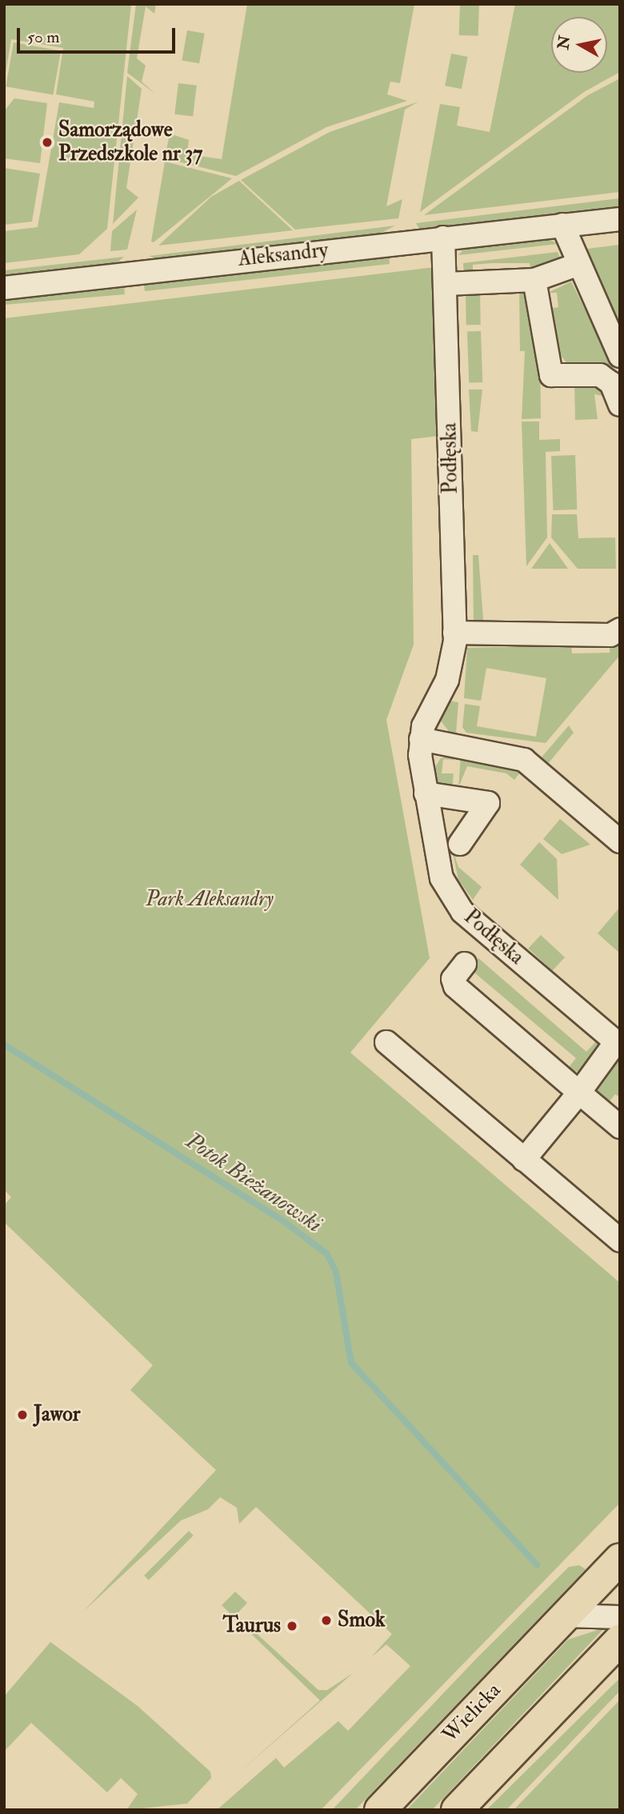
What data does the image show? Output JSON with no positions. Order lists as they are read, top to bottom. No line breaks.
{"streets":{"main road":["Wielicka"],"street":["Aleksandry","Podłęska"]},"crossings":[["Aleksandry","Podłęska"]],"water":["Potok Bieżanowski"],"parks":["Park Aleksandry"],"places":["Samorządowe Przedszkole nr 37","Jawor","Smok","Taurus"],"scale_bar":"50 m","north":"left"}
